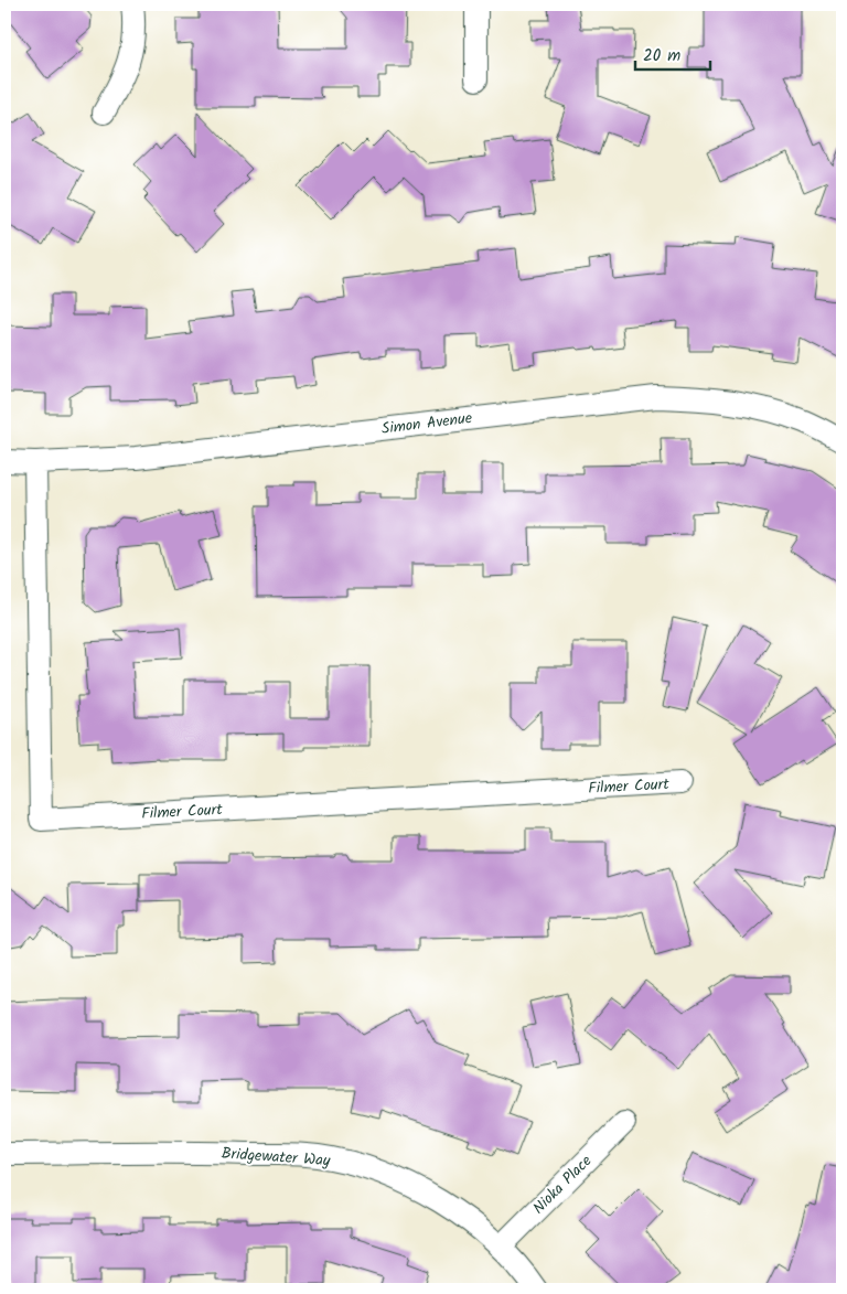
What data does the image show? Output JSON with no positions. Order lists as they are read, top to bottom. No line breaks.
{"streets":{"street":["Simon Avenue","Filmer Court","Bridgewater Way","Nioka Place"]},"crossings":[["Simon Avenue","Filmer Court"],["Bridgewater Way","Nioka Place"]],"scale_bar":"20 m"}
